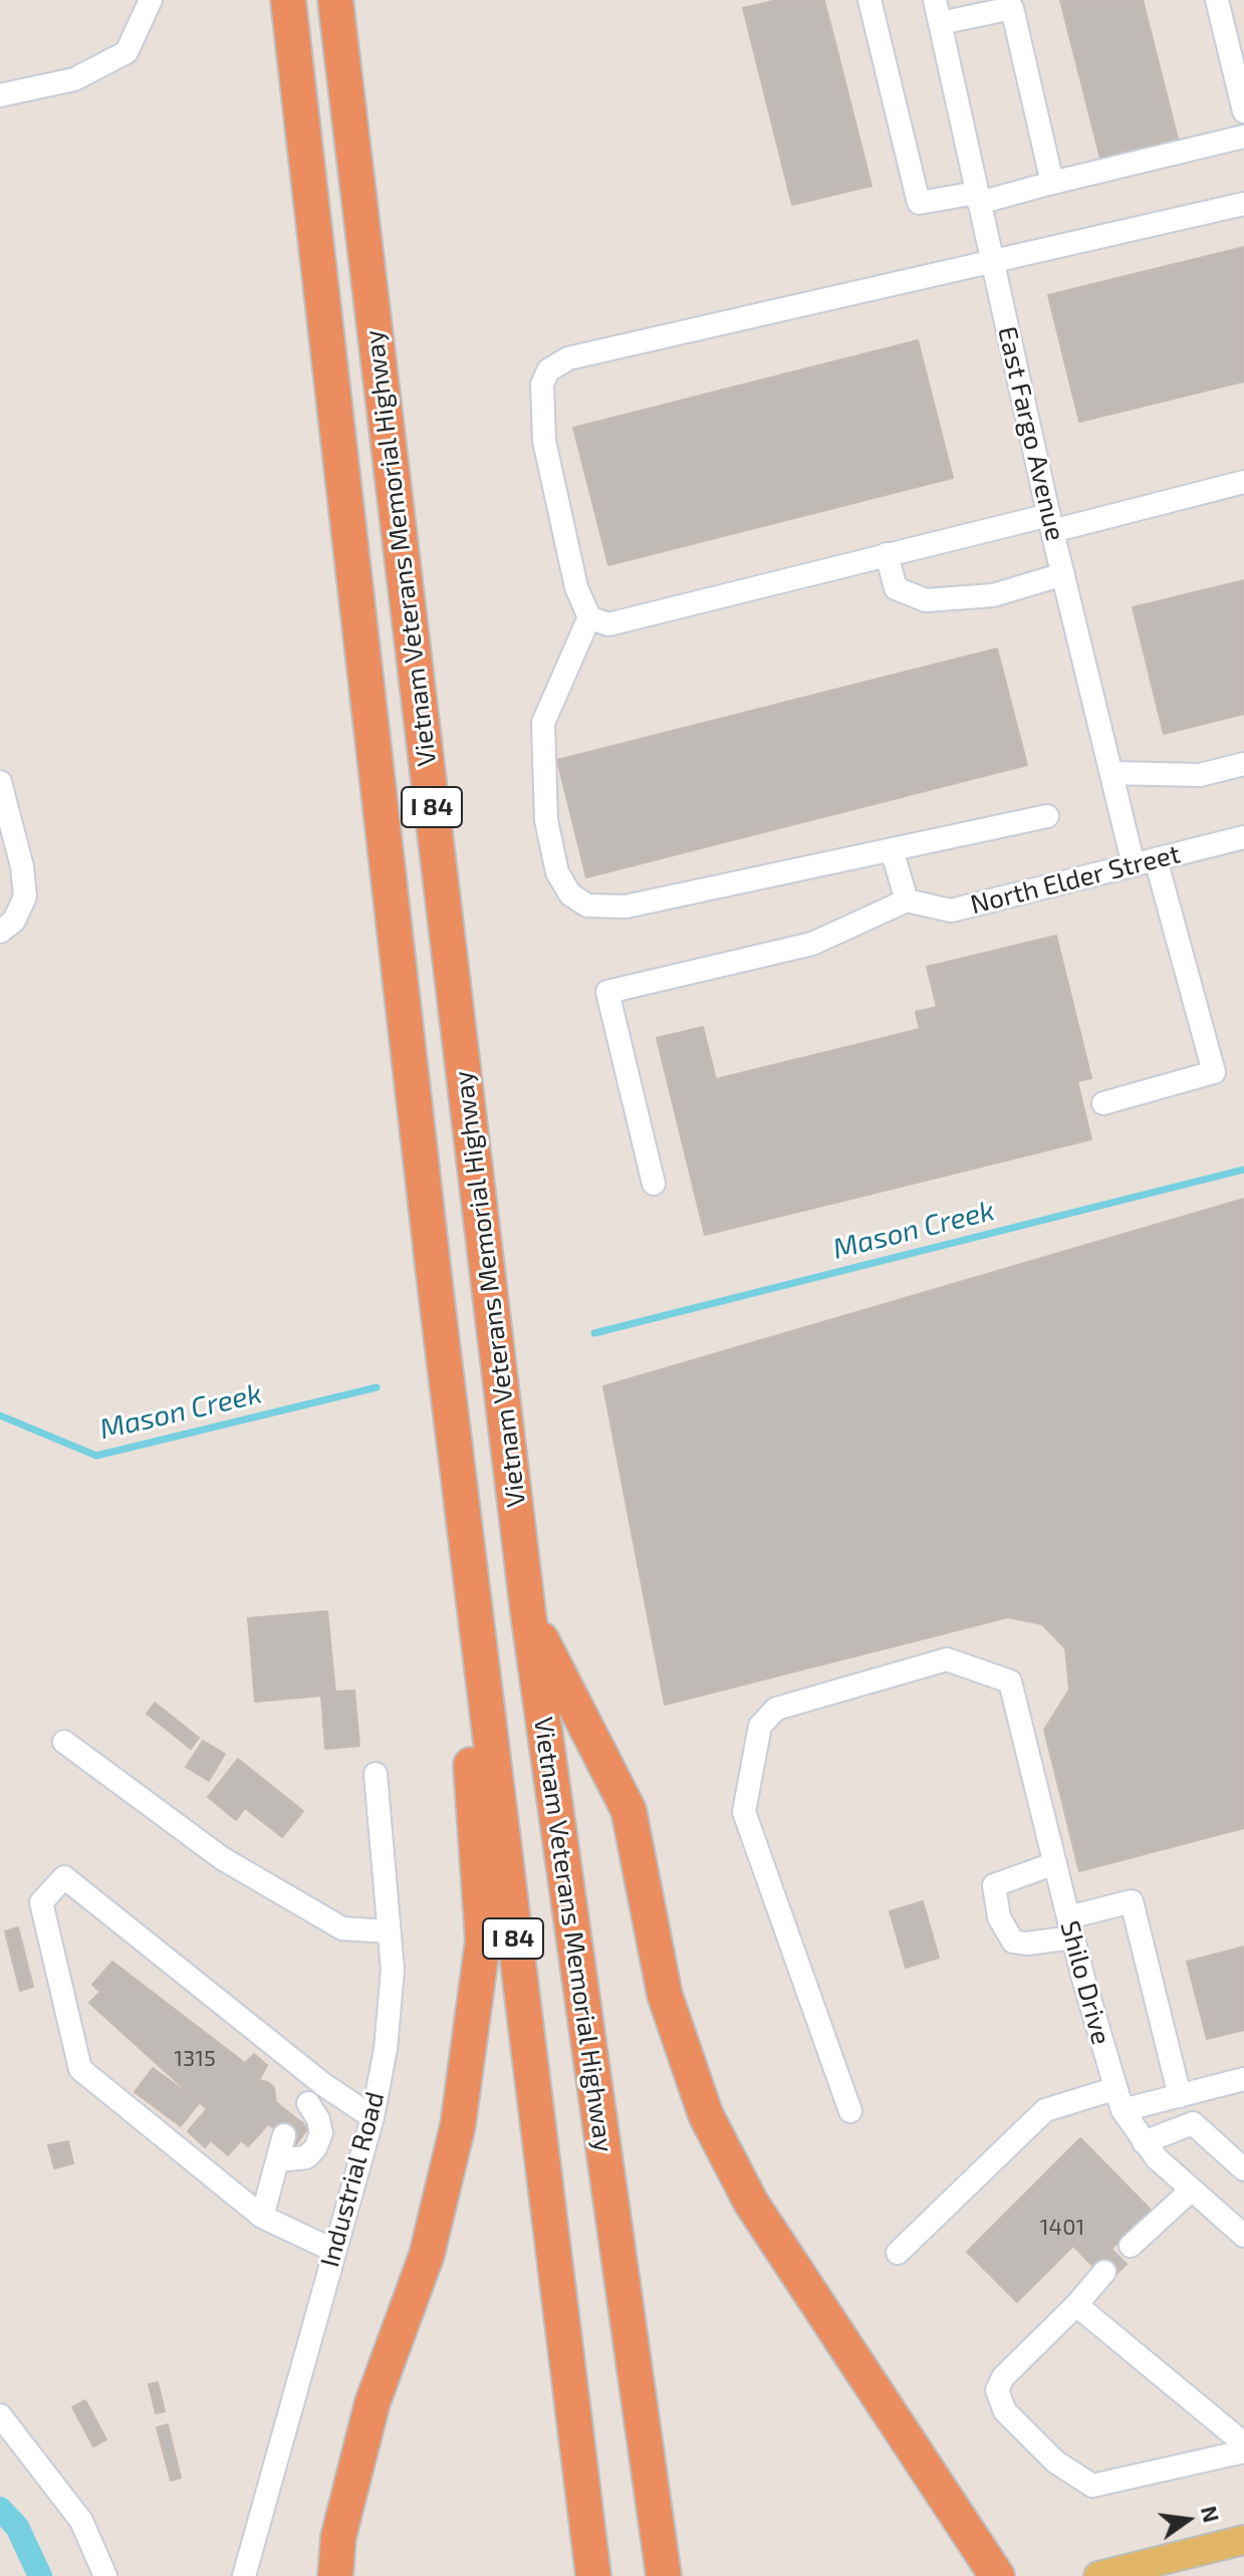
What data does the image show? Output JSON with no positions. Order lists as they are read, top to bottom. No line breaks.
{"streets":{"highway":["Vietnam Veterans Memorial Highway","I 84"],"street":["East Fargo Avenue","North Elder Street","Shilo Drive","Industrial Road"]},"crossings":[["East Fargo Avenue","North Elder Street"]],"water":["Mason Creek"],"house_numbers":["1315","1401"],"north":"right"}
